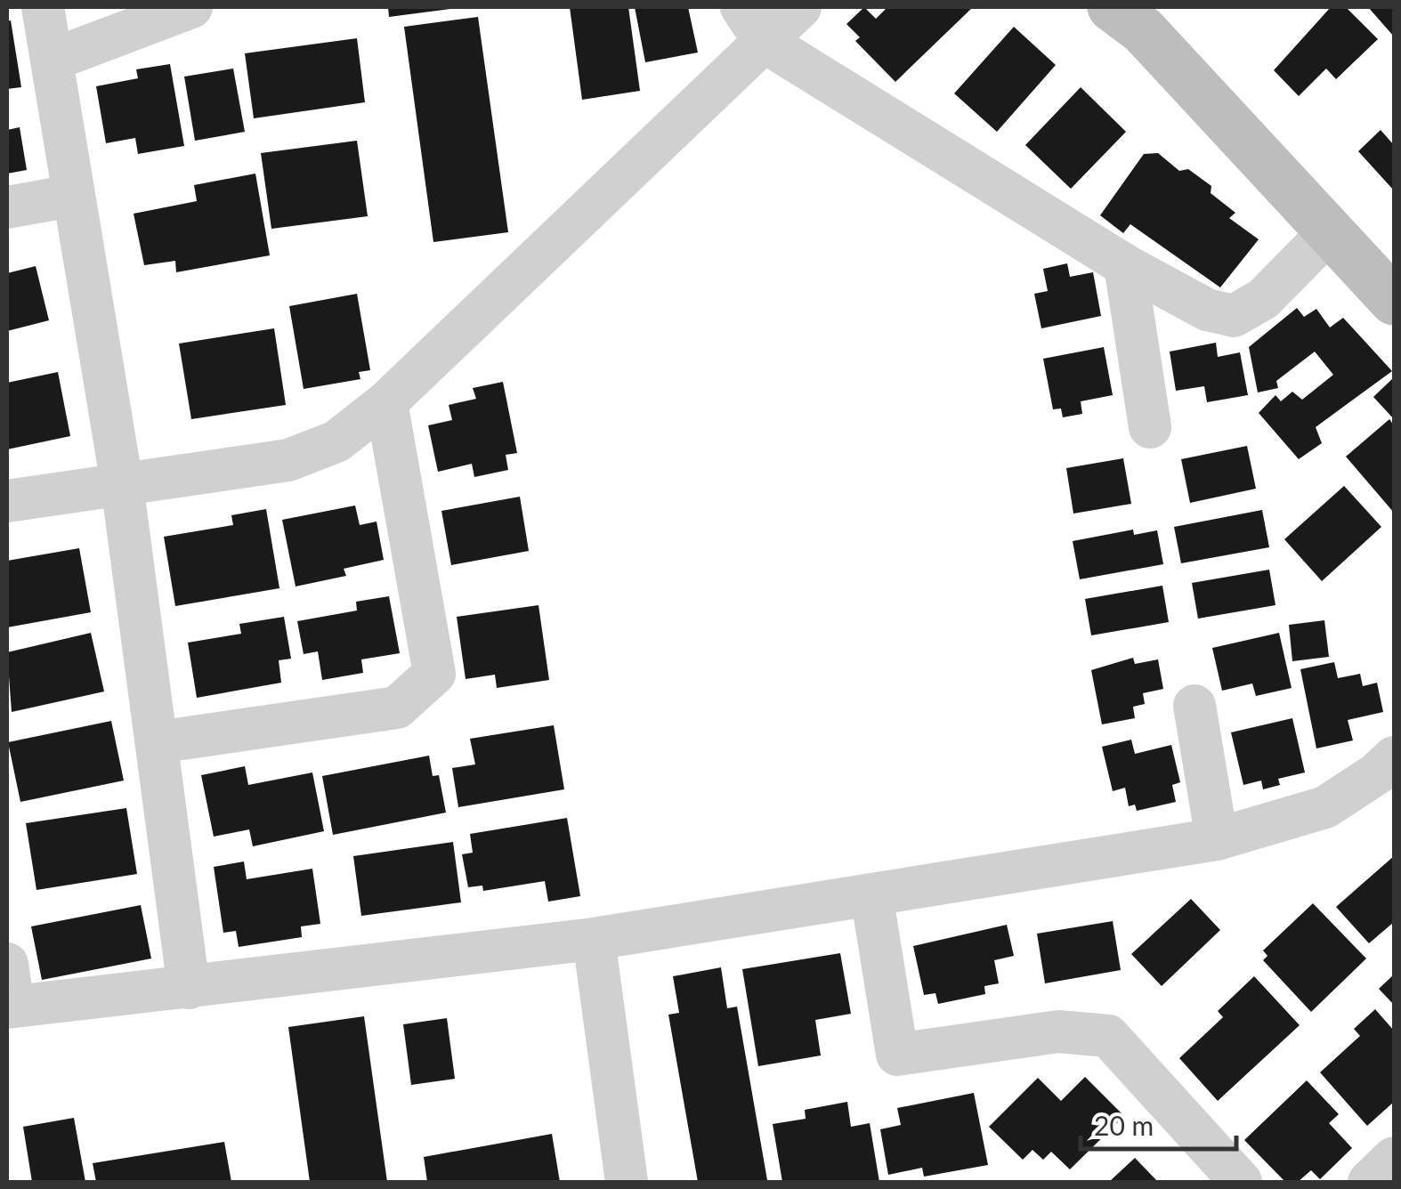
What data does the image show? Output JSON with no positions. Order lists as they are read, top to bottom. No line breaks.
{"scale_bar":"20 m"}
